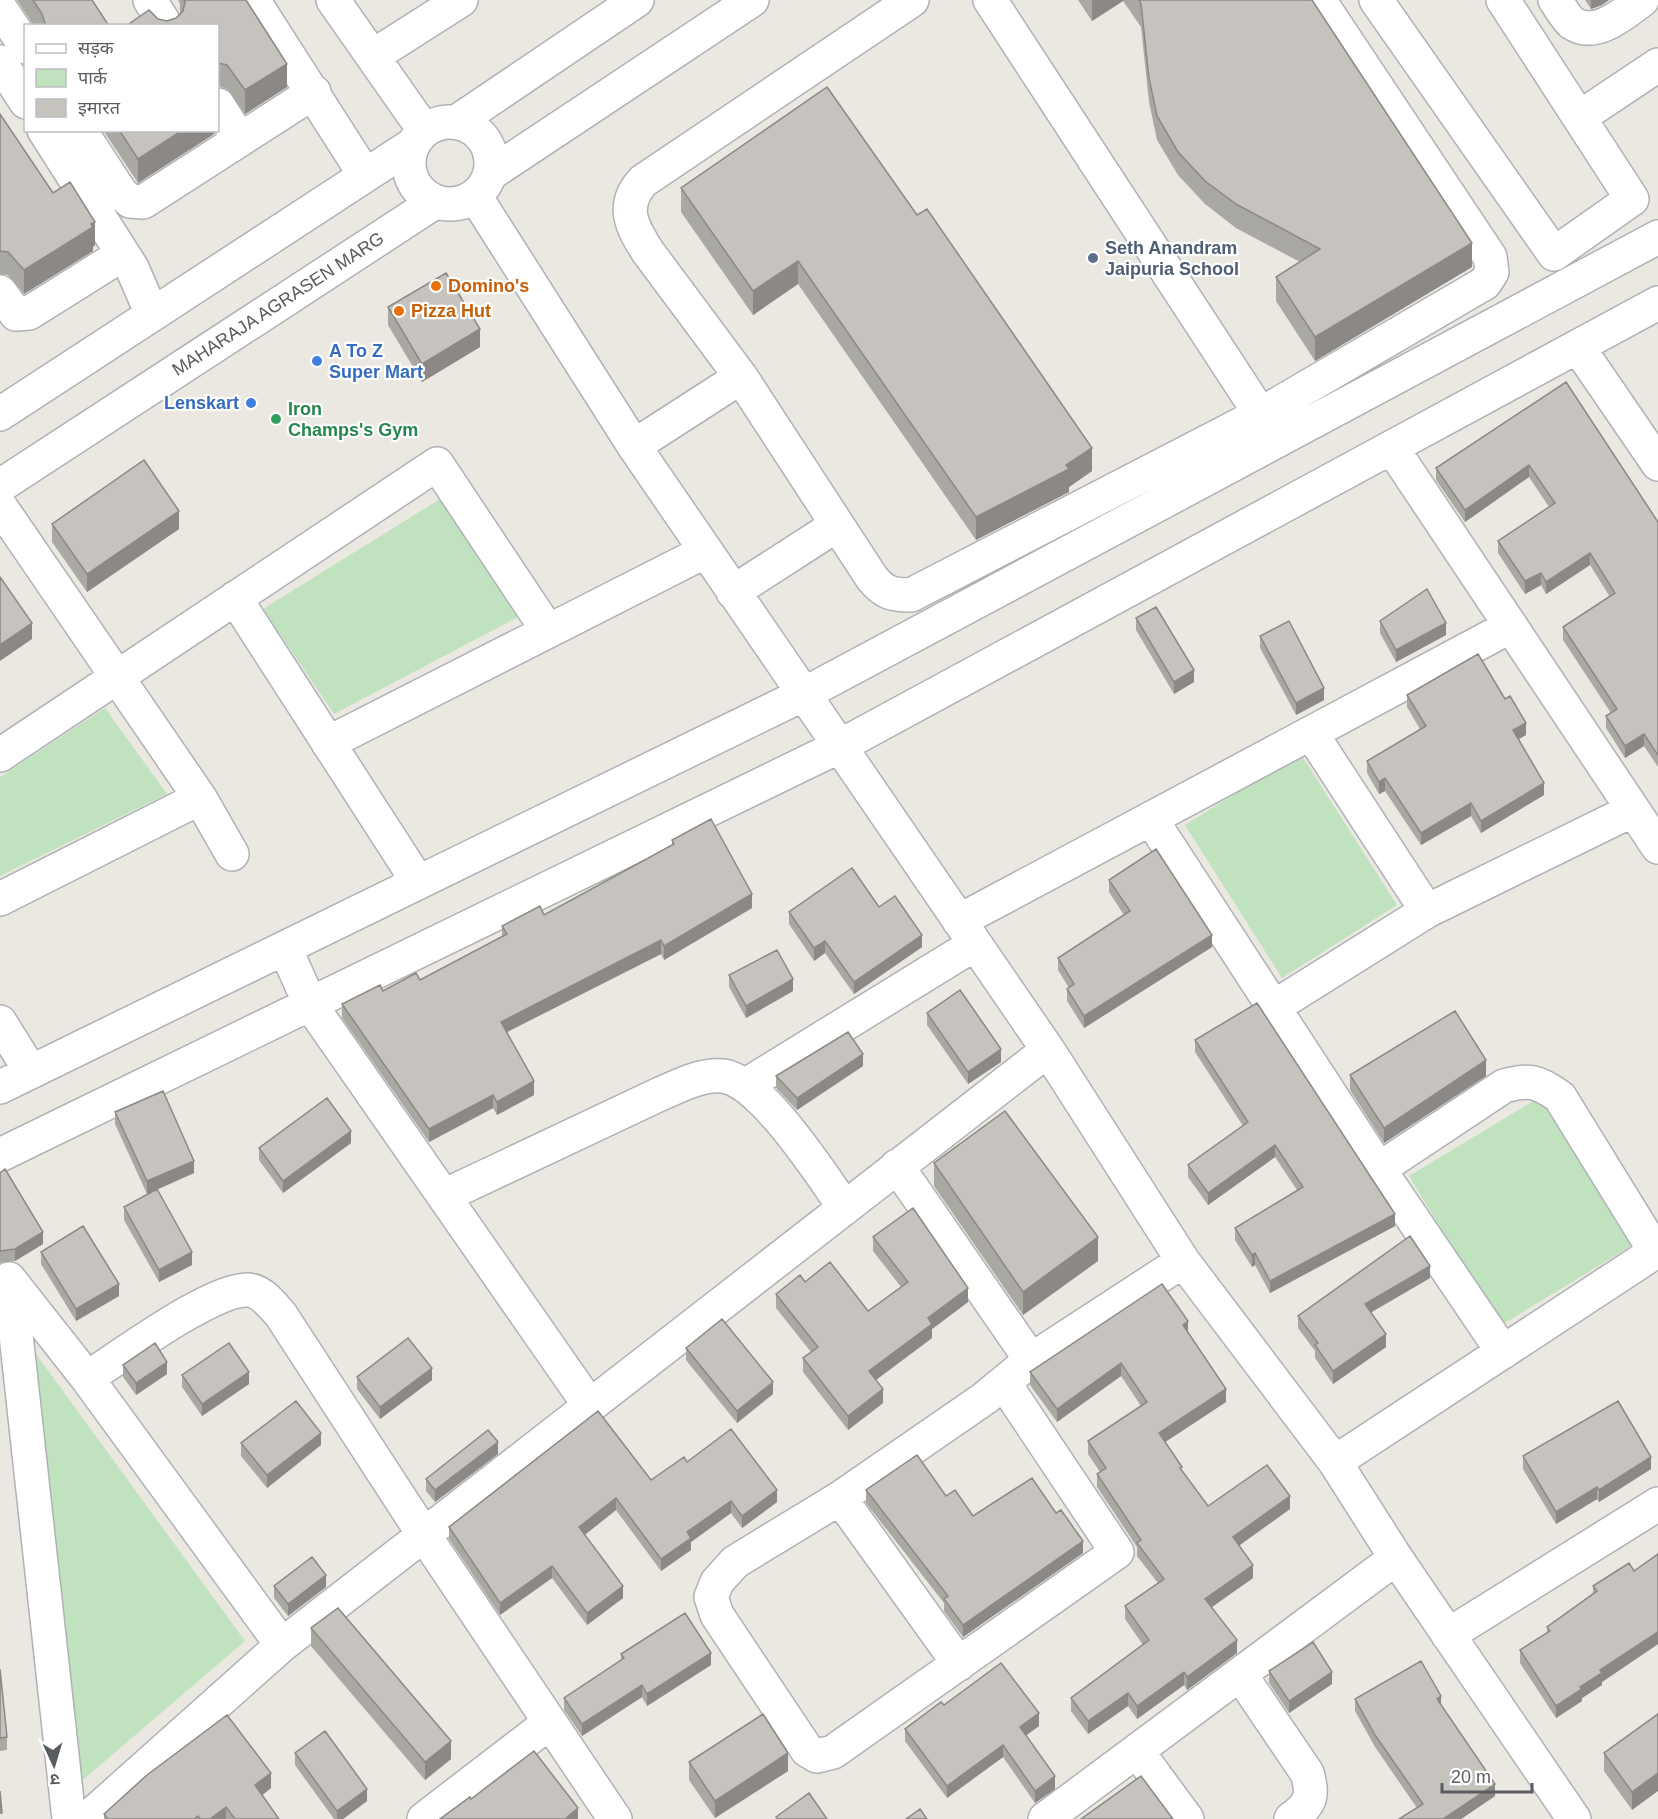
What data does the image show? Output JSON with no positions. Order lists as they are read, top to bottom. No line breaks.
{"streets":{"street":["MAHARAJA AGRASEN MARG"]},"places":["Seth Anandram Jaipuria School","Domino's","Pizza Hut","A To Z Super Mart","Lenskart","Iron Champs's Gym"],"legend":["सड़क","पार्क","इमारत"],"scale_bar":"20 m","north":"bottom"}
